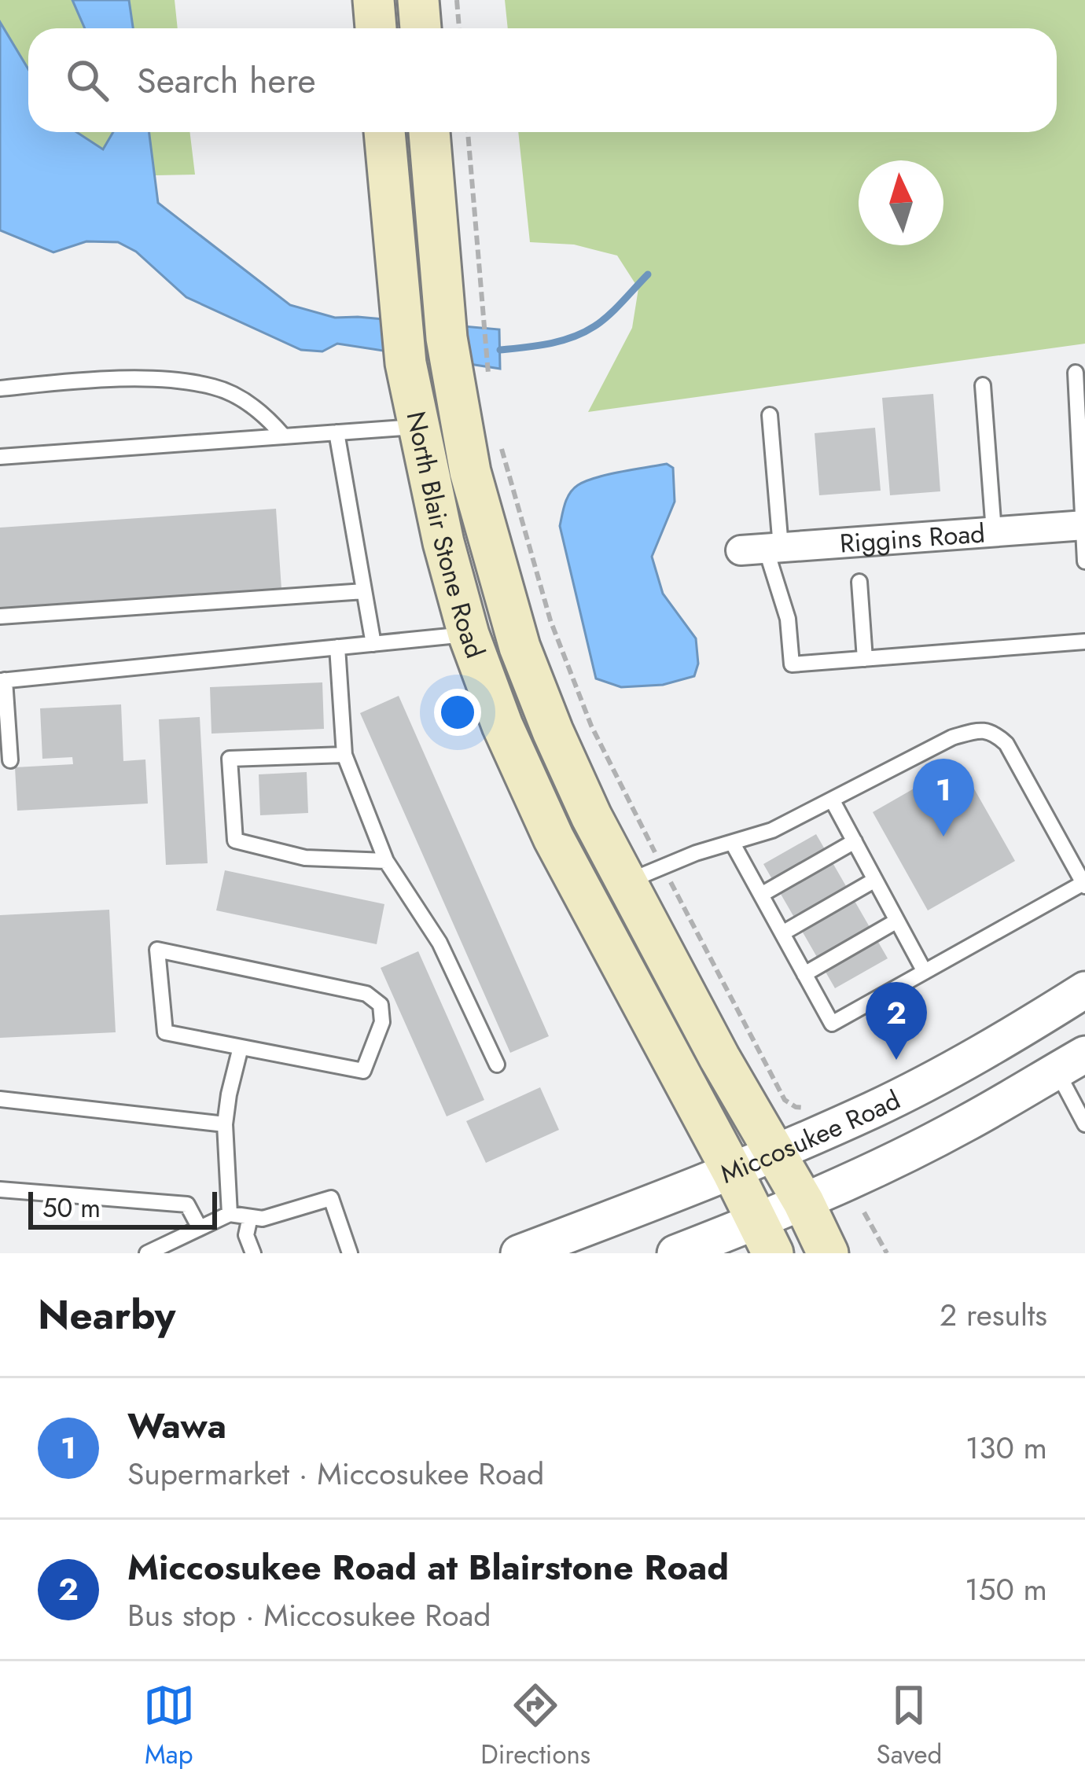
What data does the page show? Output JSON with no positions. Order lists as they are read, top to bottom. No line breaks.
{"streets":{"main road":["North Blair Stone Road"],"street":["Riggins Road","Miccosukee Road"]},"crossings":[["North Blair Stone Road","Miccosukee Road"]],"scale_bar":"50 m","north":"top","page":{"search":"Search here","pins":["1","2"],"scale":"50 m","heading":["Nearby","2 results"],"list":[{"mark":"1","name":"Wawa","note":"Supermarket · Miccosukee Road","value":"130 m"},{"mark":"2","name":"Miccosukee Road at Blairstone Road","note":"Bus stop · Miccosukee Road","value":"150 m"}],"nav":["Map","Directions","Saved"]}}
